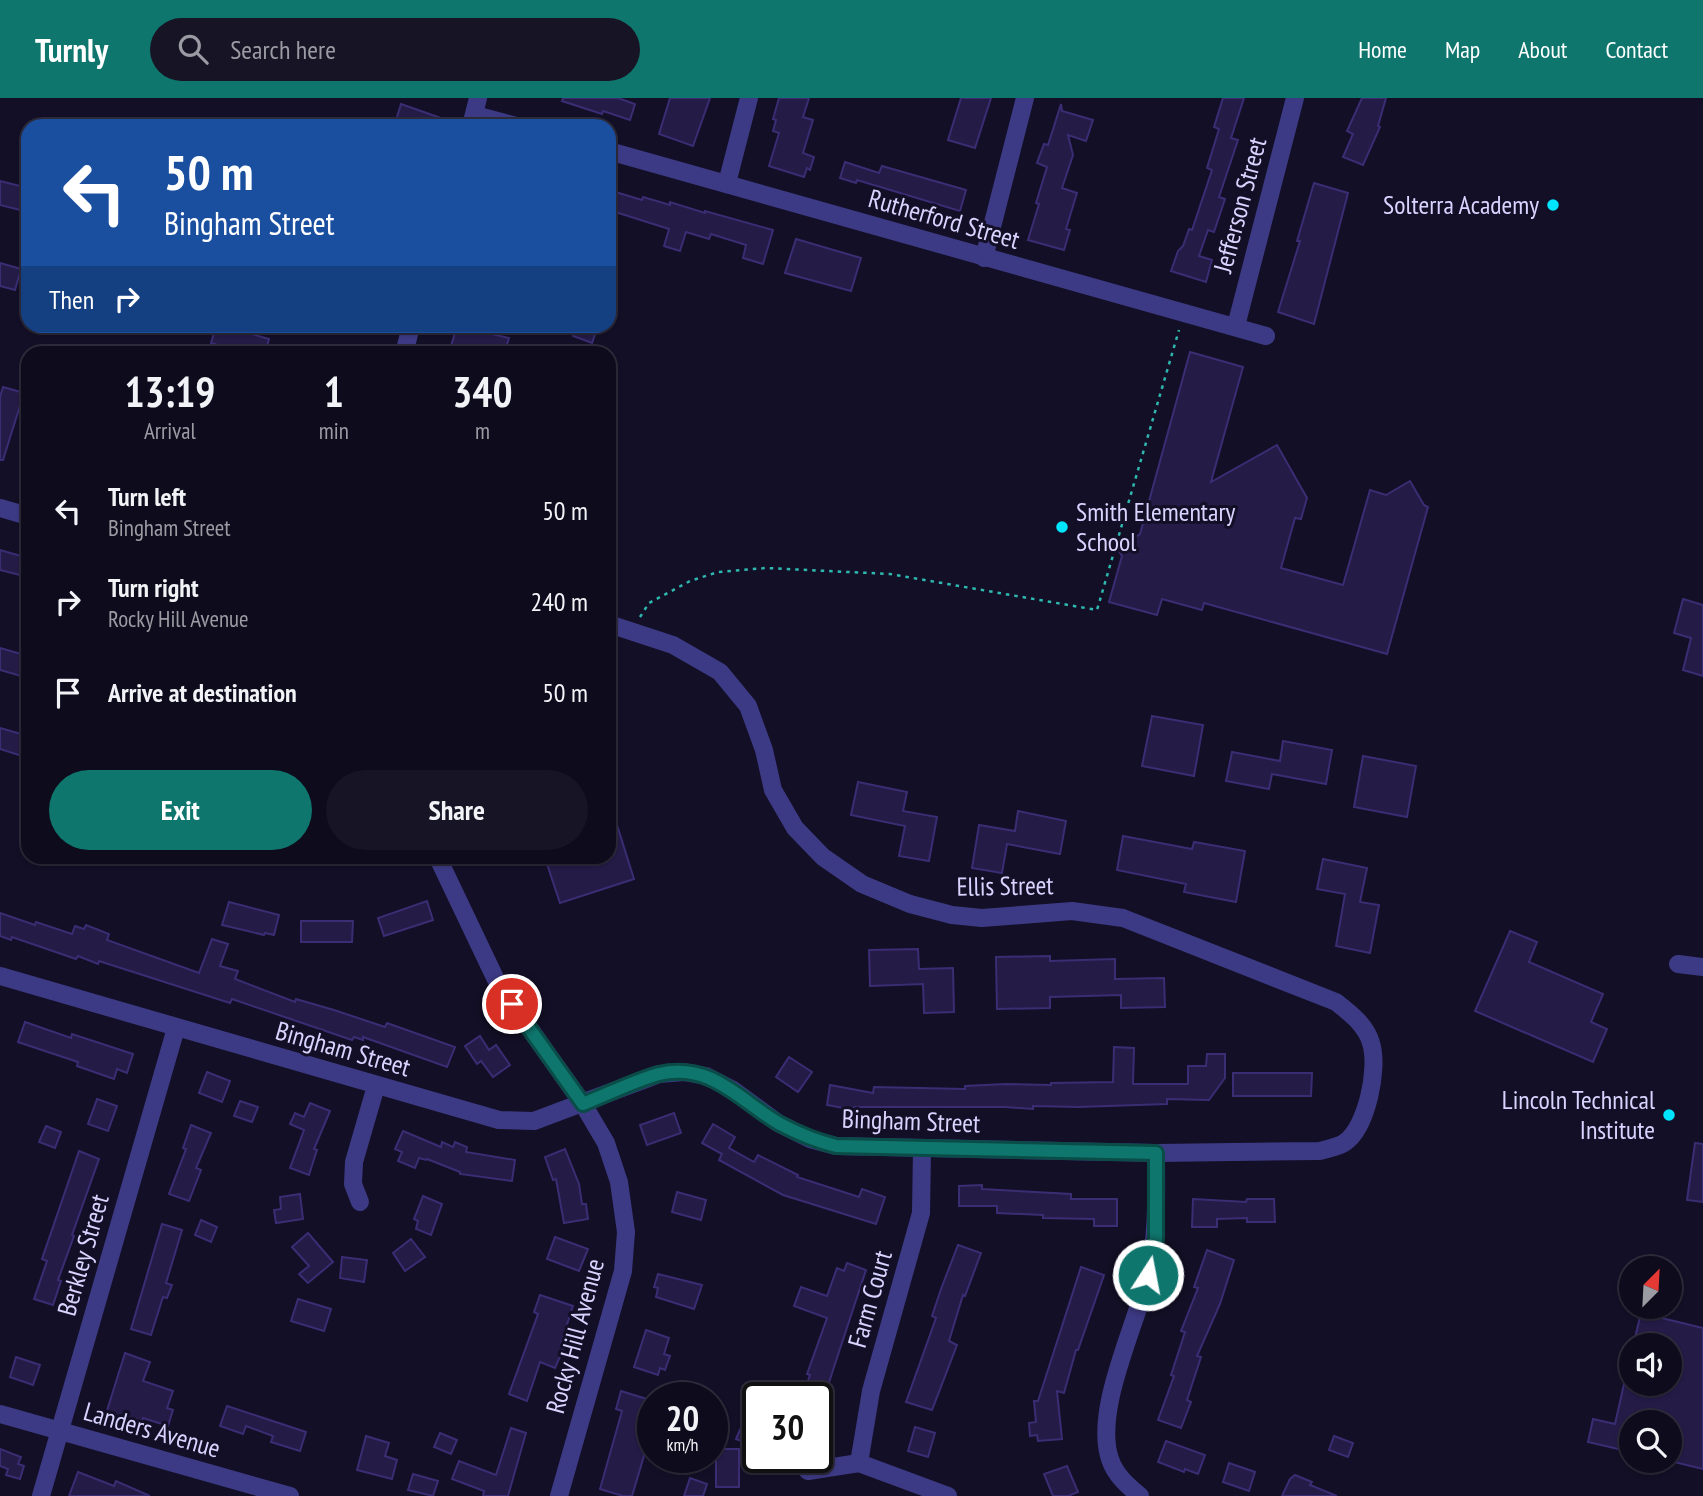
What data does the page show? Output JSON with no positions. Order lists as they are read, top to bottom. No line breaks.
{"streets":{"street":["Jefferson Street","Rutherford Street","Ellis Street","Bingham Street","Berkley Street","Farm Court","Rocky Hill Avenue","Landers Avenue"]},"crossings":[["Jefferson Street","Rutherford Street"],["Ellis Street","Bingham Street"],["Bingham Street","Berkley Street"],["Bingham Street","Farm Court"],["Bingham Street","Rocky Hill Avenue"],["Berkley Street","Landers Avenue"]],"places":["Solterra Academy","Smith Elementary School","Lincoln Technical Institute"],"north":"top right","page":{"header":"Turnly","search":"Search here","nav":["Home","Map","About","Contact"],"turn":["50 m","Bingham Street"],"then":"Then","eta":["13:19","Arrival","1","min","340","m"],"list":[{"name":"Turn left","note":"Bingham Street","value":"50 m"},{"name":"Turn right","note":"Rocky Hill Avenue","value":"240 m"},{"name":"Arrive at destination","value":"50 m"}],"buttons":["Exit","Share"],"speed":"20 km/h","limit":"30"}}
